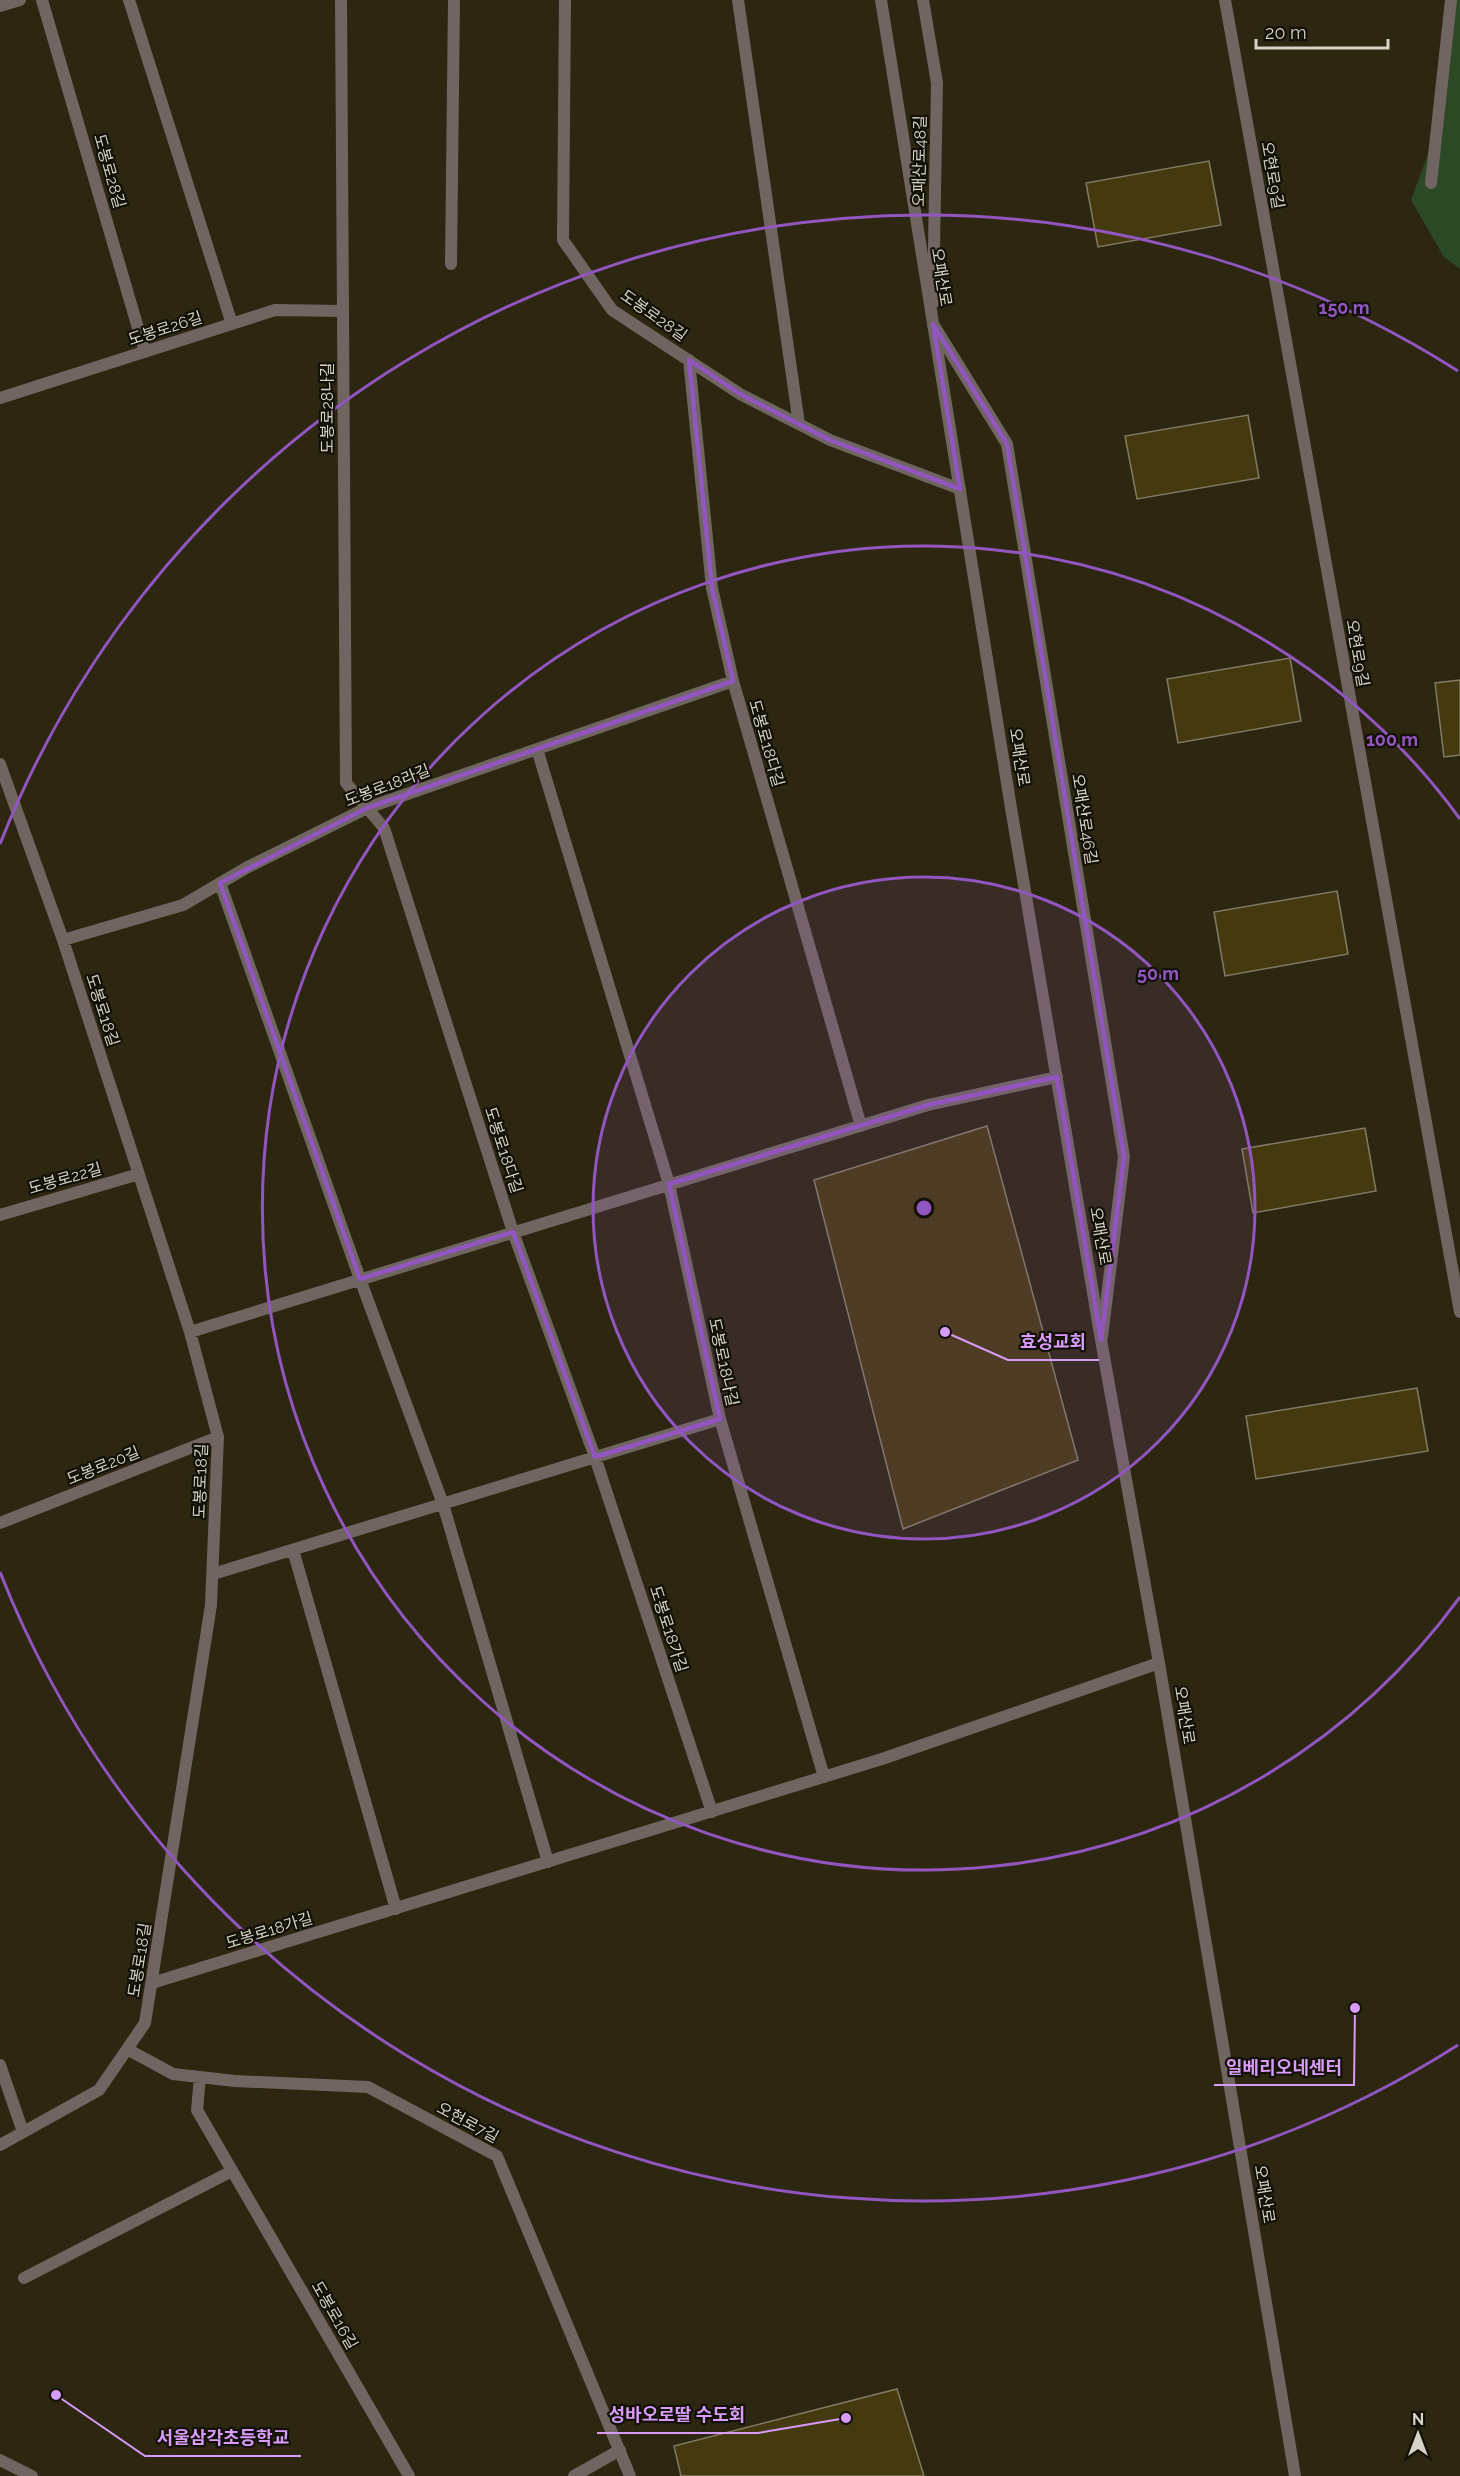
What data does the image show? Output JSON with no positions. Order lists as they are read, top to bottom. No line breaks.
{"streets":{"street":["오패산로48길","도봉로28길","오현로9길","오패산로","도봉로26길","도봉로28나길","도봉로18다길","도봉로18라길","오패산로46길","도봉로18길","도봉로22길","도봉로18나길","도봉로20길","도봉로18가길","오현로7길","도봉로16길"]},"crossings":[["오패산로48길","오패산로"],["오패산로48길","오패산로46길"],["도봉로28길","오패산로"],["도봉로28길","도봉로26길"],["도봉로28길","도봉로18다길"],["오패산로","오패산로46길"],["오패산로","도봉로18가길"],["도봉로26길","도봉로28나길"],["도봉로28나길","도봉로18다길"],["도봉로28나길","도봉로18라길"],["도봉로18다길","도봉로18라길"],["도봉로18라길","도봉로18길"],["도봉로18길","도봉로22길"],["도봉로18길","도봉로18나길"],["도봉로18길","도봉로20길"],["도봉로18길","도봉로18가길"],["도봉로18길","오현로7길"],["도봉로18나길","도봉로18가길"],["오현로7길","도봉로16길"]],"places":["효성교회","일베리오네센터","서울삼각초등학교","성바오로딸 수도회"],"scale_bar":"20 m","north":"top","rings":["150 m","100 m","50 m"]}
